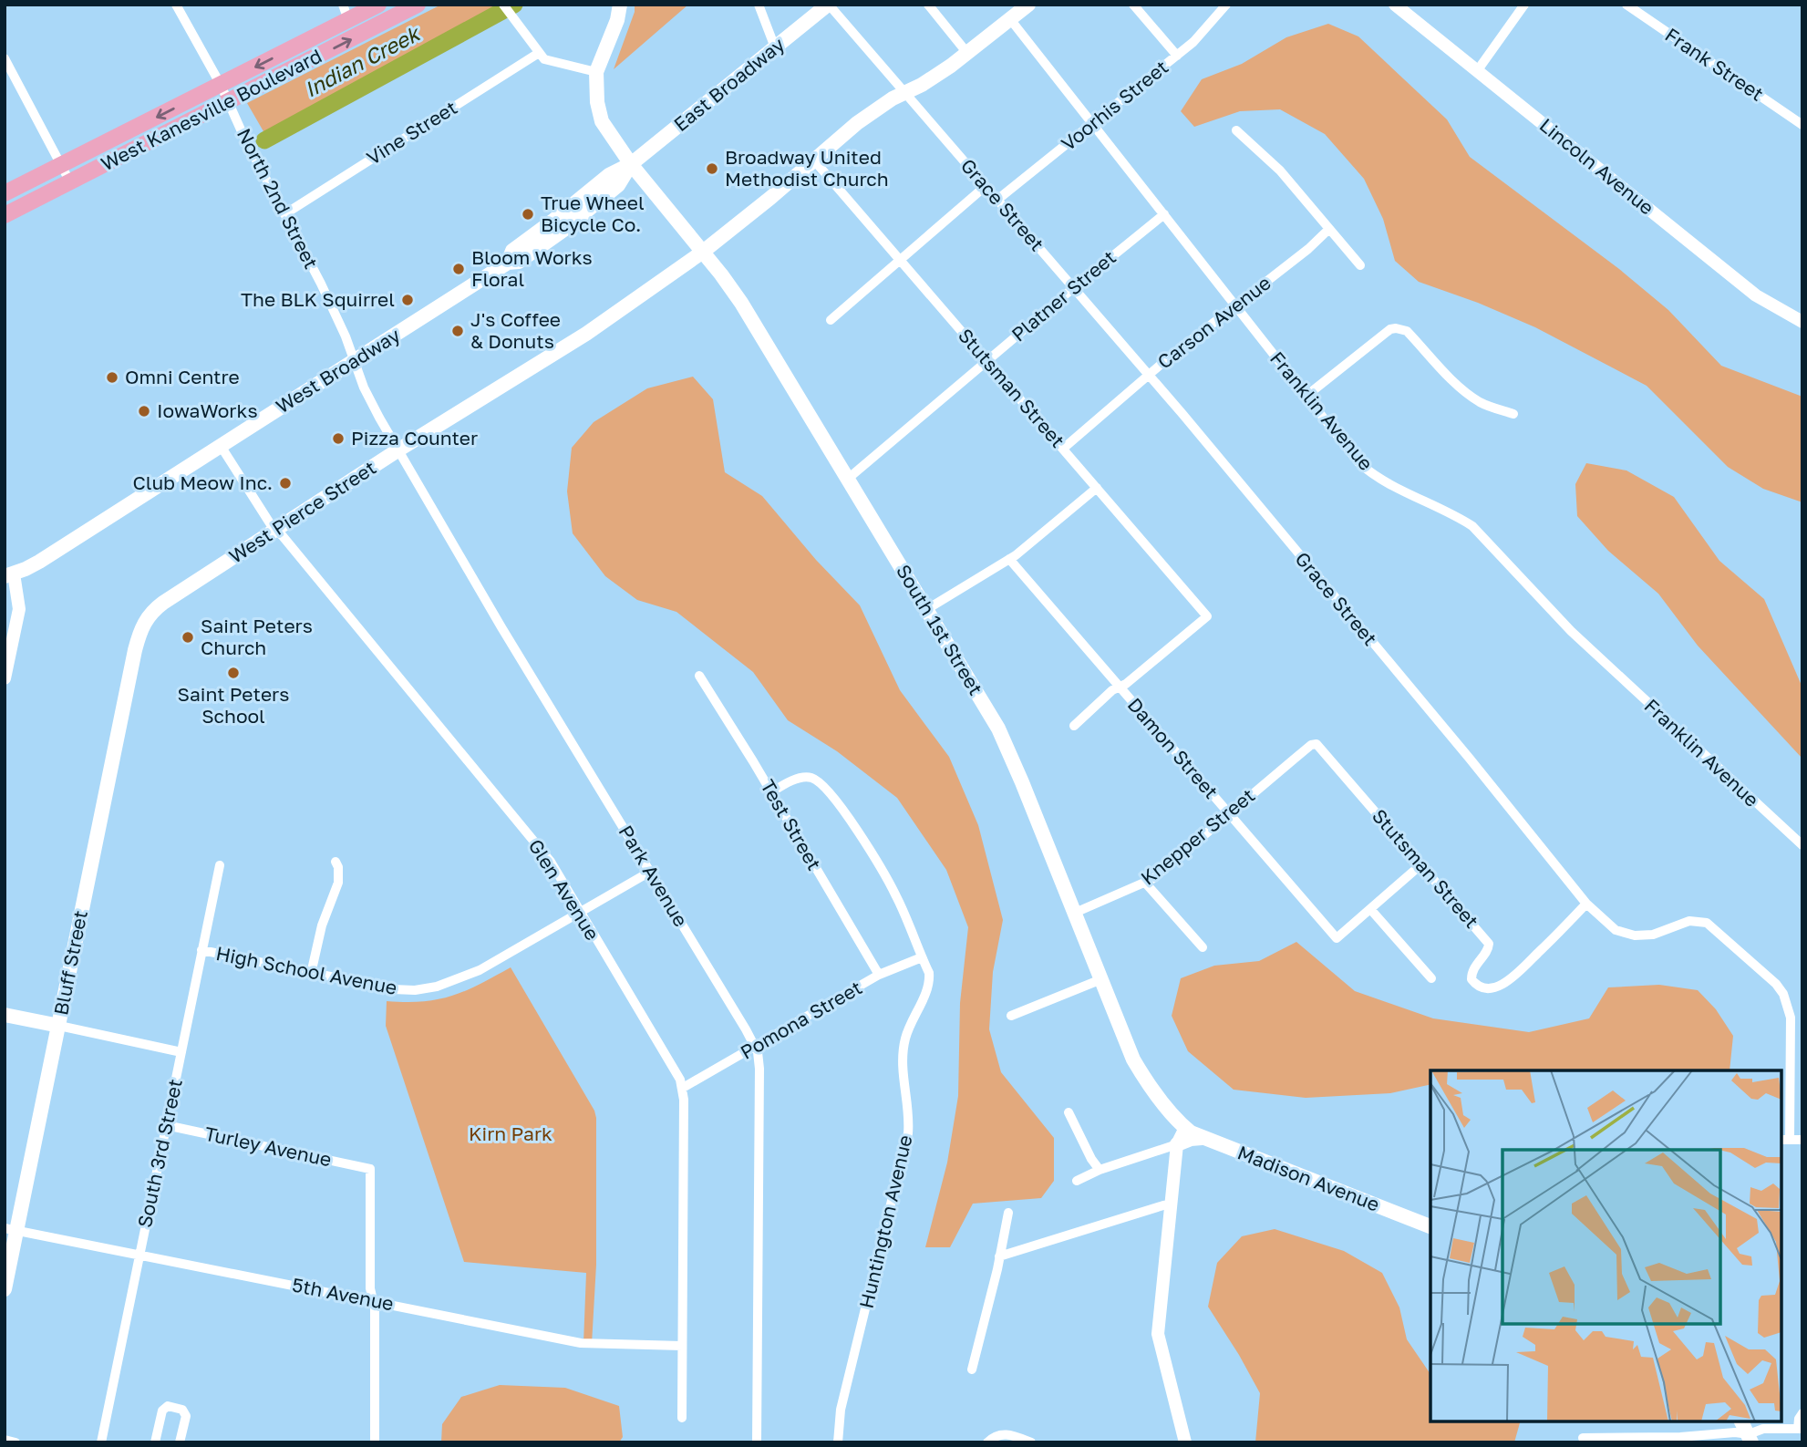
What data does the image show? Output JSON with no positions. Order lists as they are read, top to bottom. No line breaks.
{"streets":{"main road":["East Broadway","West Kanesville Boulevard","West Broadway","West Pierce Street","South 1st Street","Bluff Street","Madison Avenue"],"street":["Frank Street","Voorhis Street","Vine Street","Lincoln Avenue","North 2nd Street","Grace Street","Platner Street","Carson Avenue","Stutsman Street","Franklin Avenue","Damon Street","Test Street","Knepper Street","Park Avenue","Glen Avenue","High School Avenue","Pomona Street","Turley Avenue","South 3rd Street","Huntington Avenue","5th Avenue"]},"crossings":[["East Broadway","Grace Street"],["East Broadway","West Broadway"],["East Broadway","South 1st Street"],["Voorhis Street","Grace Street"],["Voorhis Street","Franklin Avenue"],["West Kanesville Boulevard","North 2nd Street"],["Vine Street","North 2nd Street"],["North 2nd Street","West Broadway"],["North 2nd Street","Park Avenue"],["Grace Street","Platner Street"],["Grace Street","Carson Avenue"],["Grace Street","Stutsman Street"],["Grace Street","West Pierce Street"],["Platner Street","Stutsman Street"],["Platner Street","Franklin Avenue"],["Platner Street","South 1st Street"],["Carson Avenue","Stutsman Street"],["Carson Avenue","Franklin Avenue"],["West Broadway","South 1st Street"],["West Broadway","Park Avenue"],["West Broadway","Glen Avenue"],["Stutsman Street","West Pierce Street"],["Stutsman Street","Damon Street"],["Stutsman Street","Knepper Street"],["Franklin Avenue","West Pierce Street"],["West Pierce Street","South 1st Street"],["West Pierce Street","Park Avenue"],["West Pierce Street","Glen Avenue"],["West Pierce Street","Bluff Street"],["South 1st Street","Knepper Street"],["South 1st Street","Madison Avenue"],["Damon Street","Knepper Street"],["Test Street","Pomona Street"],["Test Street","Huntington Avenue"],["Park Avenue","High School Avenue"],["Park Avenue","Pomona Street"],["Glen Avenue","High School Avenue"],["Glen Avenue","Pomona Street"],["Glen Avenue","5th Avenue"],["Bluff Street","5th Avenue"],["High School Avenue","South 3rd Street"],["Pomona Street","Huntington Avenue"],["Turley Avenue","South 3rd Street"],["Turley Avenue","5th Avenue"],["South 3rd Street","5th Avenue"]],"water":["Indian Creek"],"parks":["Kirn Park"],"places":["Broadway United Methodist Church","True Wheel Bicycle Co.","Bloom Works Floral","The BLK Squirrel","J's Coffee & Donuts","Omni Centre","IowaWorks","Pizza Counter","Club Meow Inc.","Saint Peters Church","Saint Peters School"]}
